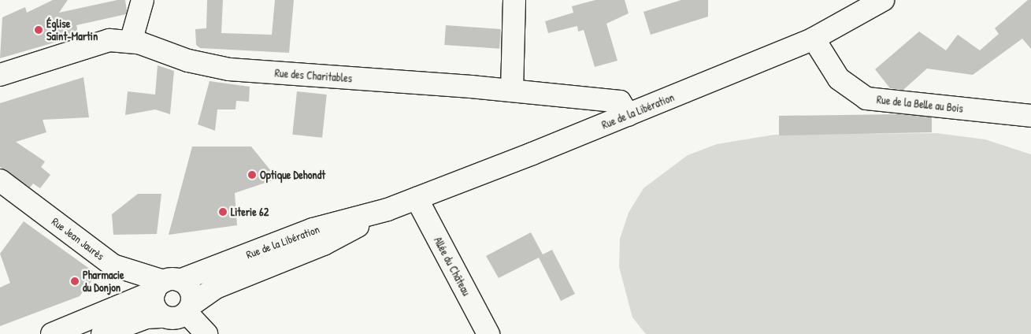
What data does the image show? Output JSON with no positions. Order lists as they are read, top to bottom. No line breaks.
{"streets":{"main road":["Rue des Charitables","Rue de la Belle au Bois","Rue de la Libération","Rue Jean Jaurès","Allée du Château"]},"crossings":[["Rue des Charitables","Rue de la Libération"],["Rue de la Belle au Bois","Rue de la Libération"],["Rue de la Libération","Rue Jean Jaurès"],["Rue de la Libération","Allée du Château"]],"places":["Église Saint-Martin","Optique Dehondt","Literie 62","Pharmacie du Donjon"]}
